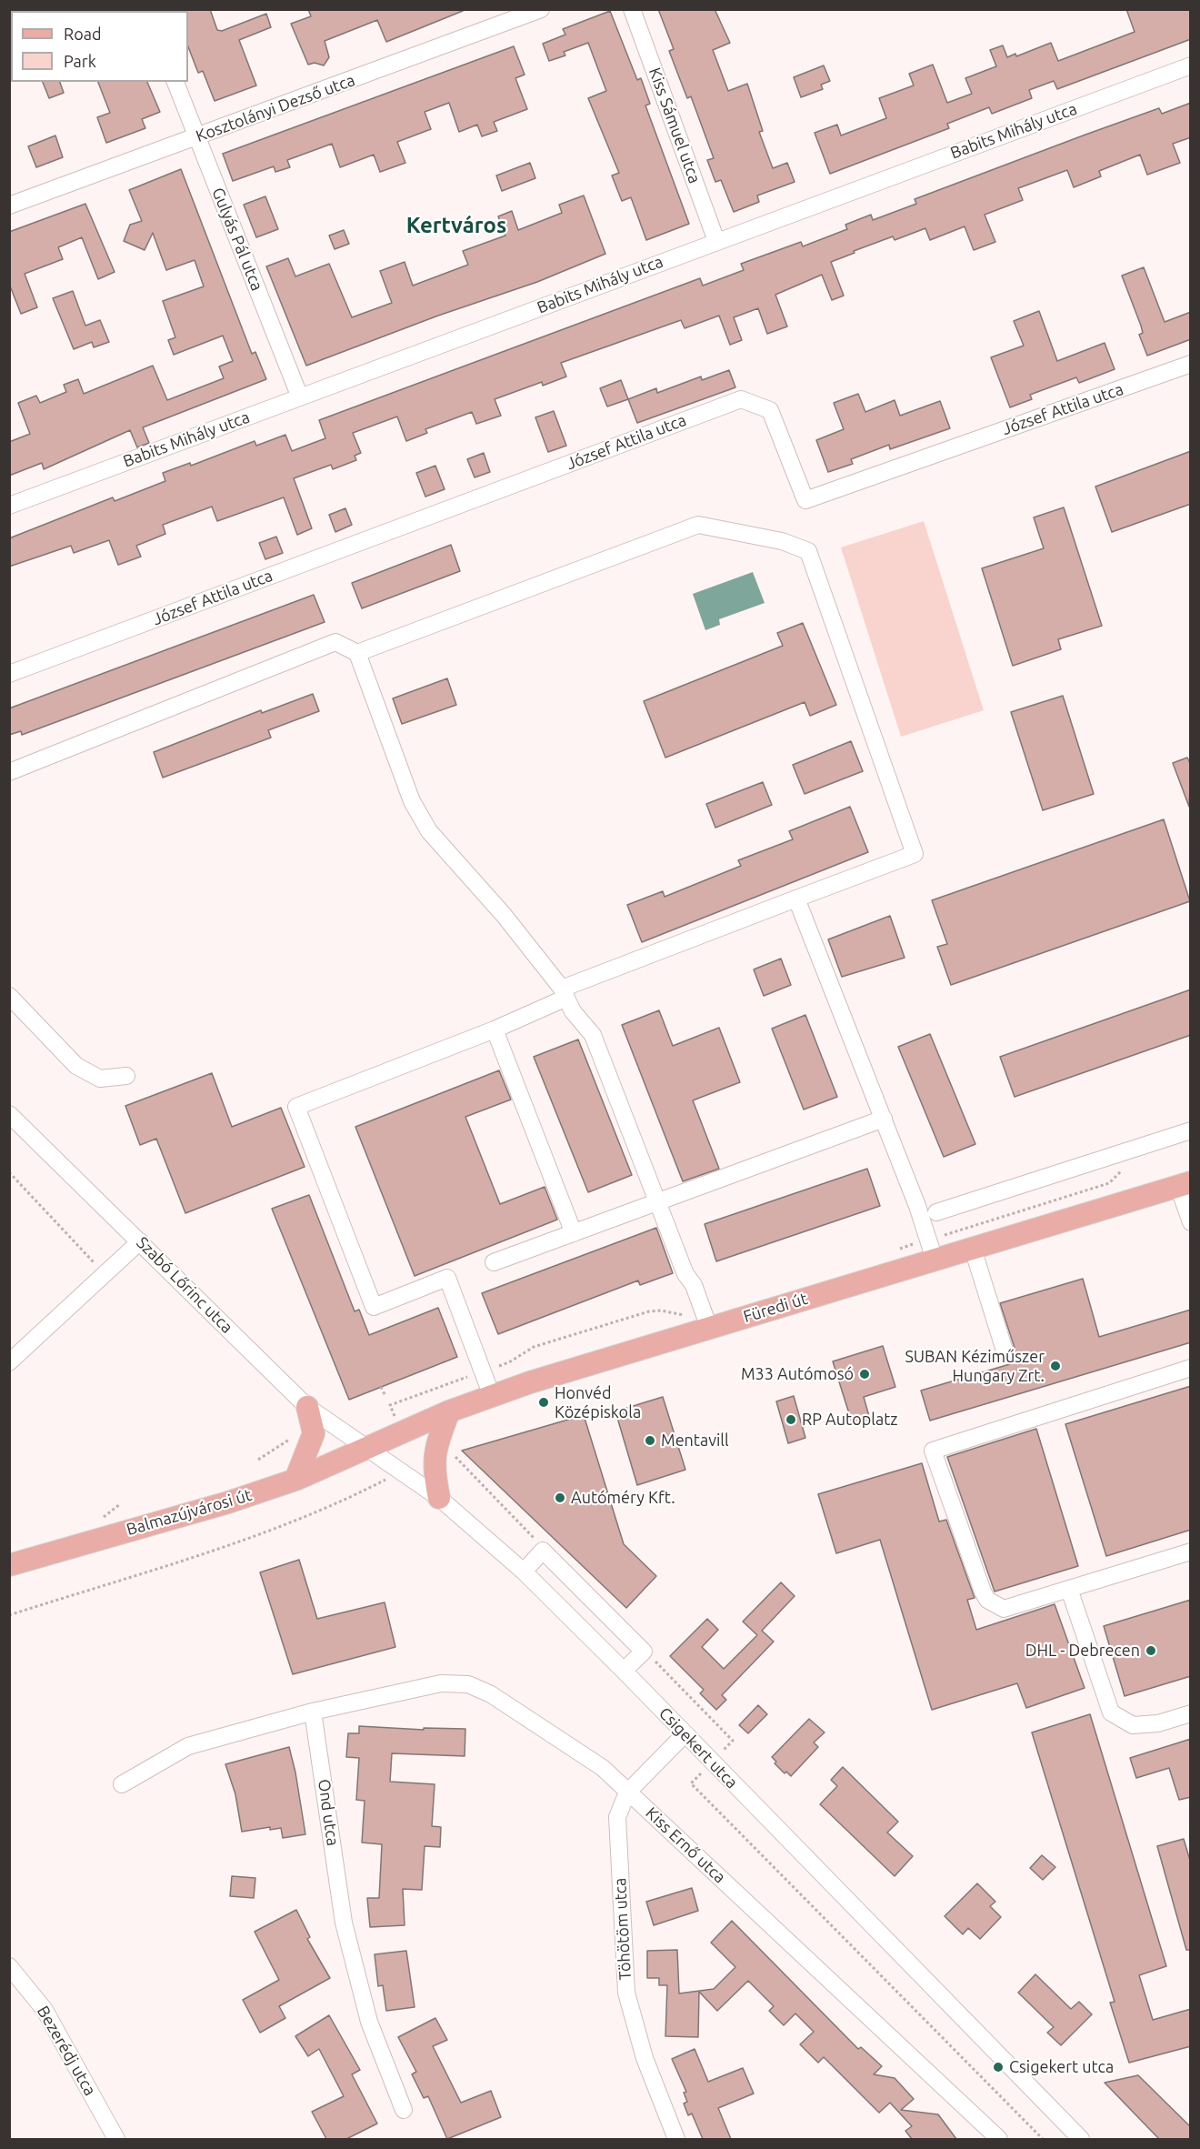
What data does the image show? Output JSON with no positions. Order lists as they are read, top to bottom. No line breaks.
{"streets":{"main road":["Füredi út","Balmazújvárosi út"],"street":["Kosztolányi Dezső utca","Kiss Sámuel utca","Babits Mihály utca","Gulyás Pál utca","József Attila utca","Szabó Lőrinc utca","Csigekert utca","Ond utca","Kiss Ernő utca","Töhötöm utca","Bezerédj utca"]},"crossings":[["Kosztolányi Dezső utca","Gulyás Pál utca"],["Kiss Sámuel utca","Babits Mihály utca"],["Babits Mihály utca","Gulyás Pál utca"],["Szabó Lőrinc utca","Füredi út"],["Szabó Lőrinc utca","Balmazújvárosi út"],["Szabó Lőrinc utca","Csigekert utca"],["Füredi út","Balmazújvárosi út"],["Füredi út","Csigekert utca"],["Balmazújvárosi út","Csigekert utca"],["Csigekert utca","Töhötöm utca"],["Ond utca","Kiss Ernő utca"],["Kiss Ernő utca","Töhötöm utca"]],"districts":["Kertváros"],"places":["SUBAN Kéziműszer Hungary Zrt.","M33 Autómosó","Honvéd Középiskola","RP Autoplatz","Mentavill","Autóméry Kft.","DHL - Debrecen","Csigekert utca"],"legend":["Road","Park"]}
